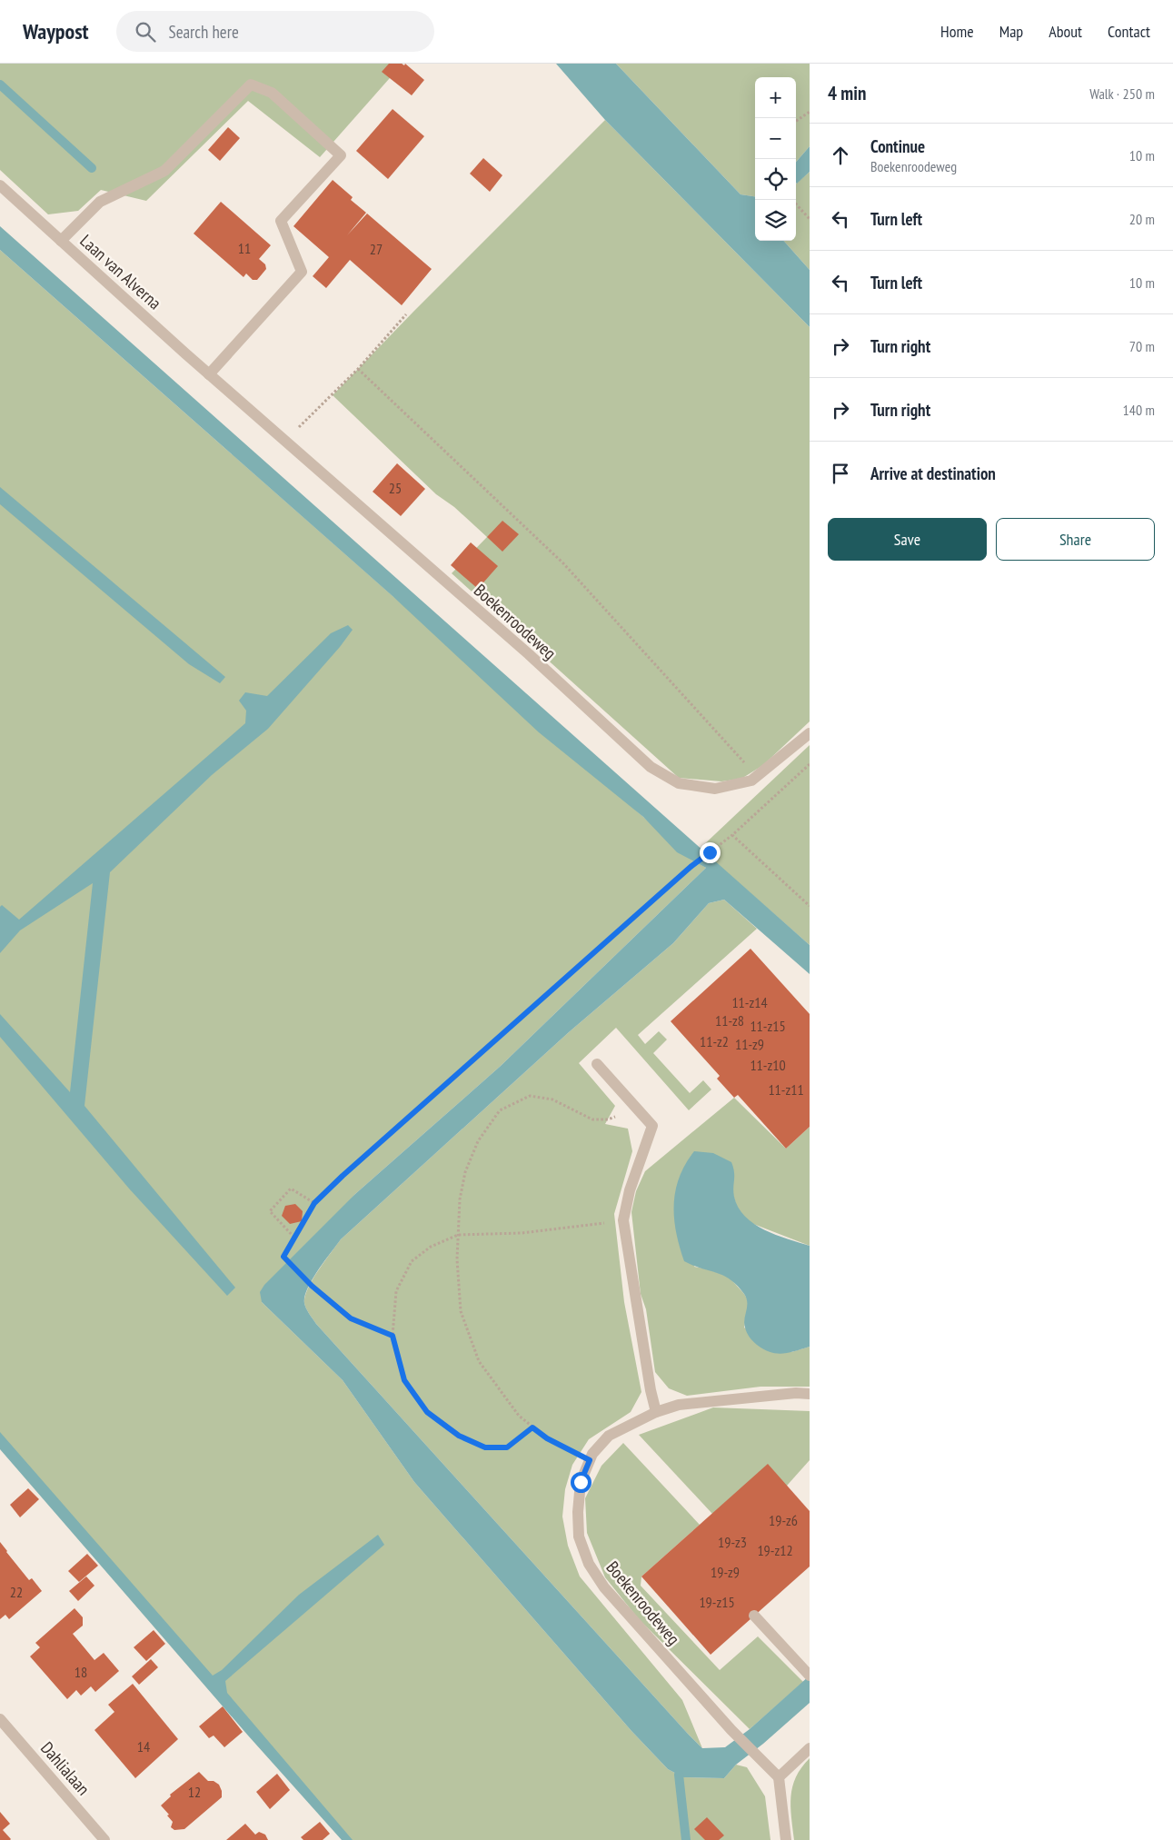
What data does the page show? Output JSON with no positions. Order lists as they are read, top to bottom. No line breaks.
{"streets":{"street":["Laan van Alverna","Boekenroodeweg","Dahlialaan"]},"crossings":[["Laan van Alverna","Boekenroodeweg"]],"house_numbers":["11","27","25","11-z14","11-z8","11-z15","11-z2","11-z9","11-z10","11-z11","19-z6","19-z3","19-z12","19-z9","22","19-z15","18","14","12"],"page":{"header":"Waypost","search":"Search here","nav":["Home","Map","About","Contact"],"heading":["4 min","Walk · 250 m"],"map_buttons":["+","−"],"list":[["Continue","Boekenroodeweg","10 m"],["Turn left","20 m"],["Turn left","10 m"],["Turn right","70 m"],["Turn right","140 m"],"Arrive at destination"],"buttons":["Save","Share"]}}
